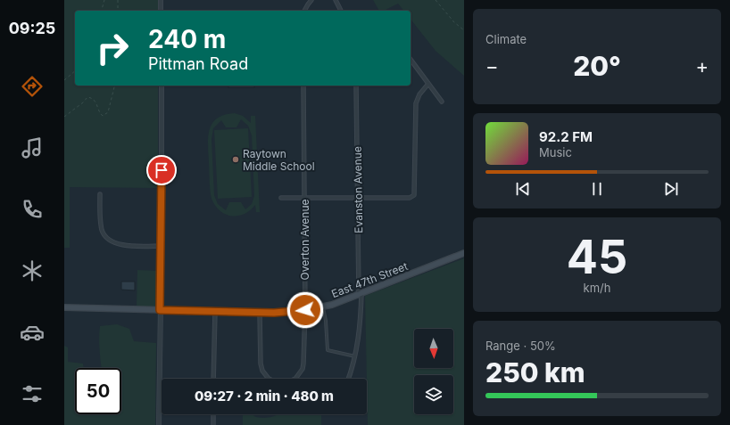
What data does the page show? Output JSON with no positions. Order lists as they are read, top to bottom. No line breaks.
{"streets":{"main road":["East 47th Street"],"street":["Evanston Avenue","Overton Avenue"]},"crossings":[["Evanston Avenue","East 47th Street"],["Overton Avenue","East 47th Street"]],"places":["Raytown Middle School"],"north":"bottom","page":{"tabs":"09:25","tile":["Climate",["45","km/h"],["Range · 50%","250 km"]],"turn":["240 m","Pittman Road"],"heat":["−","20°","+"],"song":["92.2 FM","Music"],"limit":"50","trip":"09:27 · 2 min · 480 m"}}
